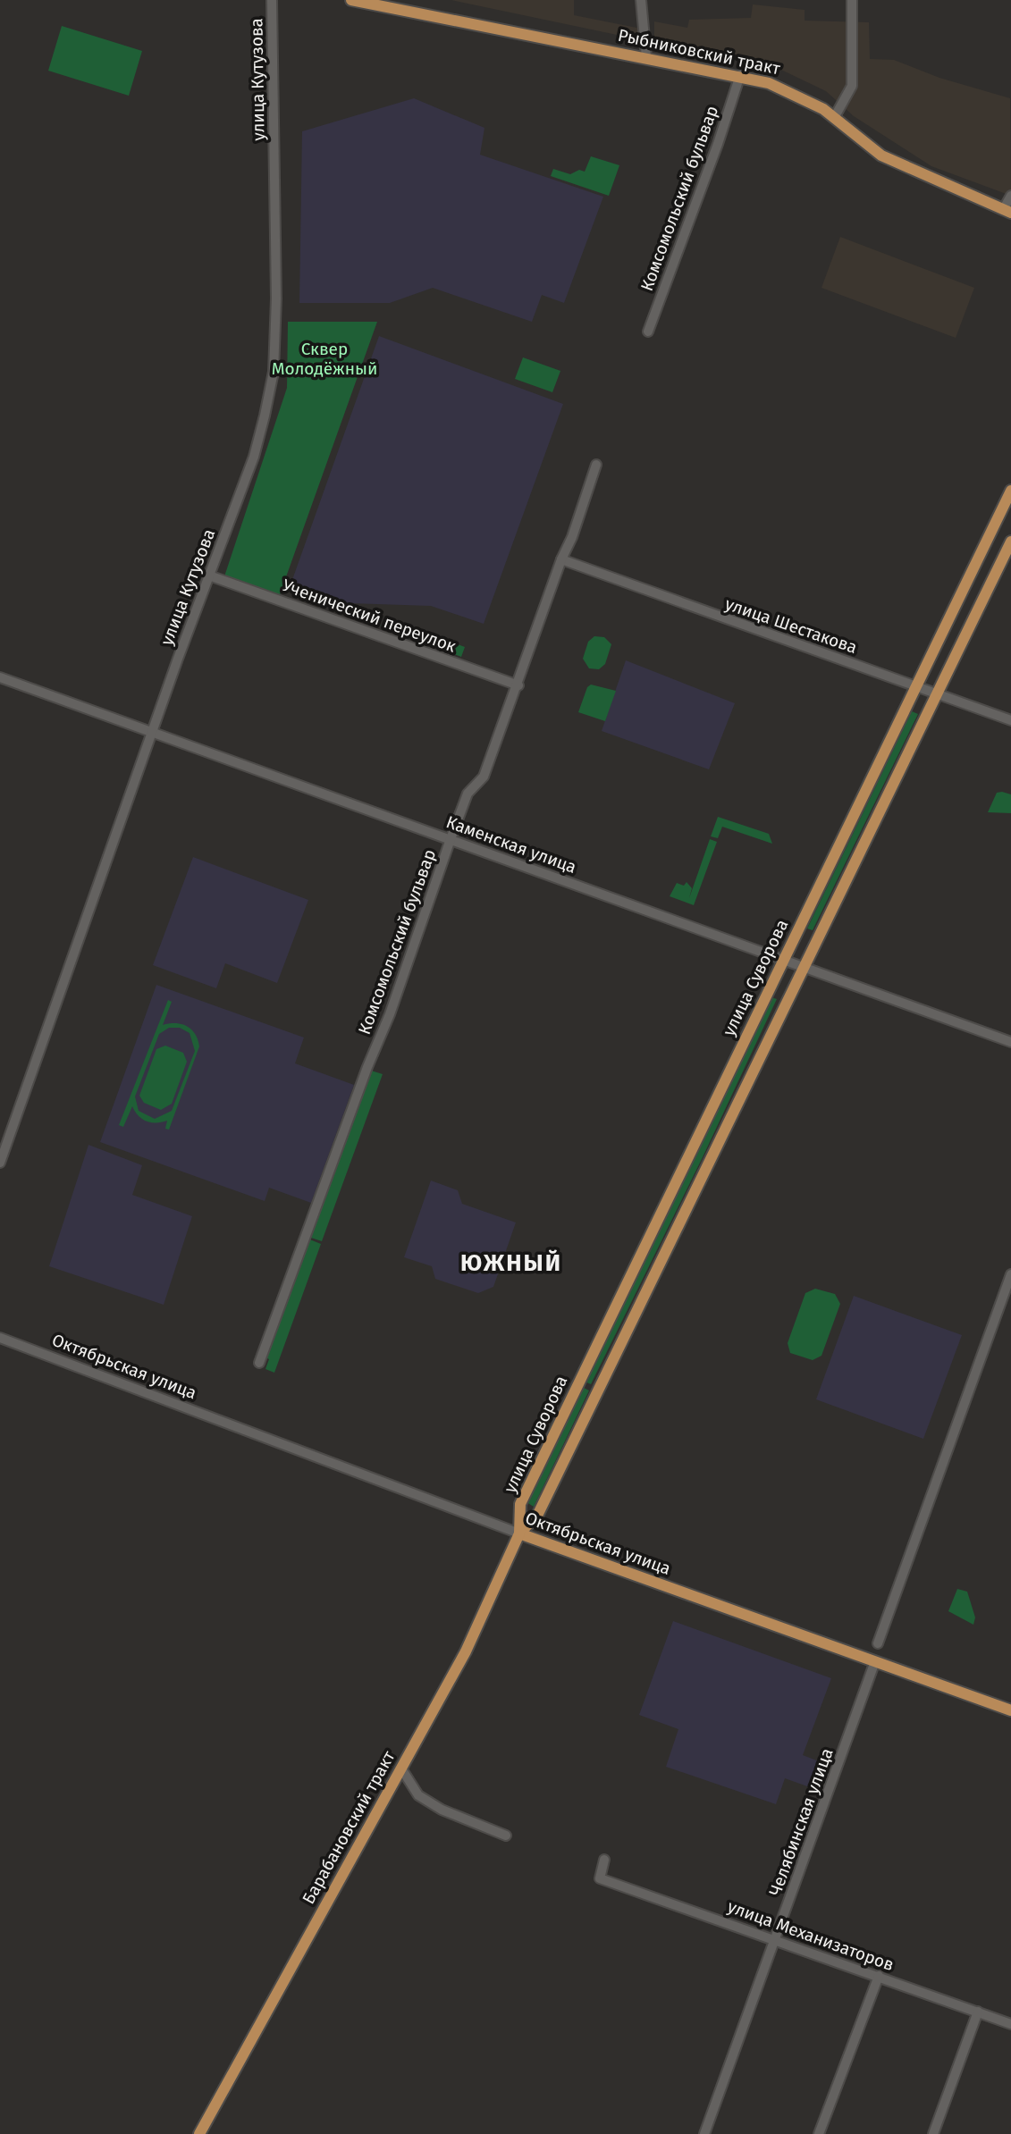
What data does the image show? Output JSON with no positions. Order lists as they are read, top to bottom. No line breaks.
{"streets":{"main road":["Рыбниковский тракт","улица Суворова","Октябрьская улица","Барабановский тракт"],"street":["улица Кутузова","Комсомольский бульвар","Ученический переулок","улица Шестакова","Каменская улица","Челябинская улица","улица Механизаторов"]},"crossings":[["Рыбниковский тракт","Комсомольский бульвар"],["улица Кутузова","Ученический переулок"],["улица Кутузова","Каменская улица"],["Комсомольский бульвар","Ученический переулок"],["Комсомольский бульвар","улица Шестакова"],["Комсомольский бульвар","Каменская улица"],["улица Шестакова","улица Суворова"],["Каменская улица","улица Суворова"],["улица Суворова","Октябрьская улица"],["улица Суворова","Барабановский тракт"],["Октябрьская улица","Челябинская улица"],["Октябрьская улица","Барабановский тракт"],["Челябинская улица","улица Механизаторов"]],"districts":["ЮЖНЫЙ"],"parks":["Сквер Молодёжный"]}
